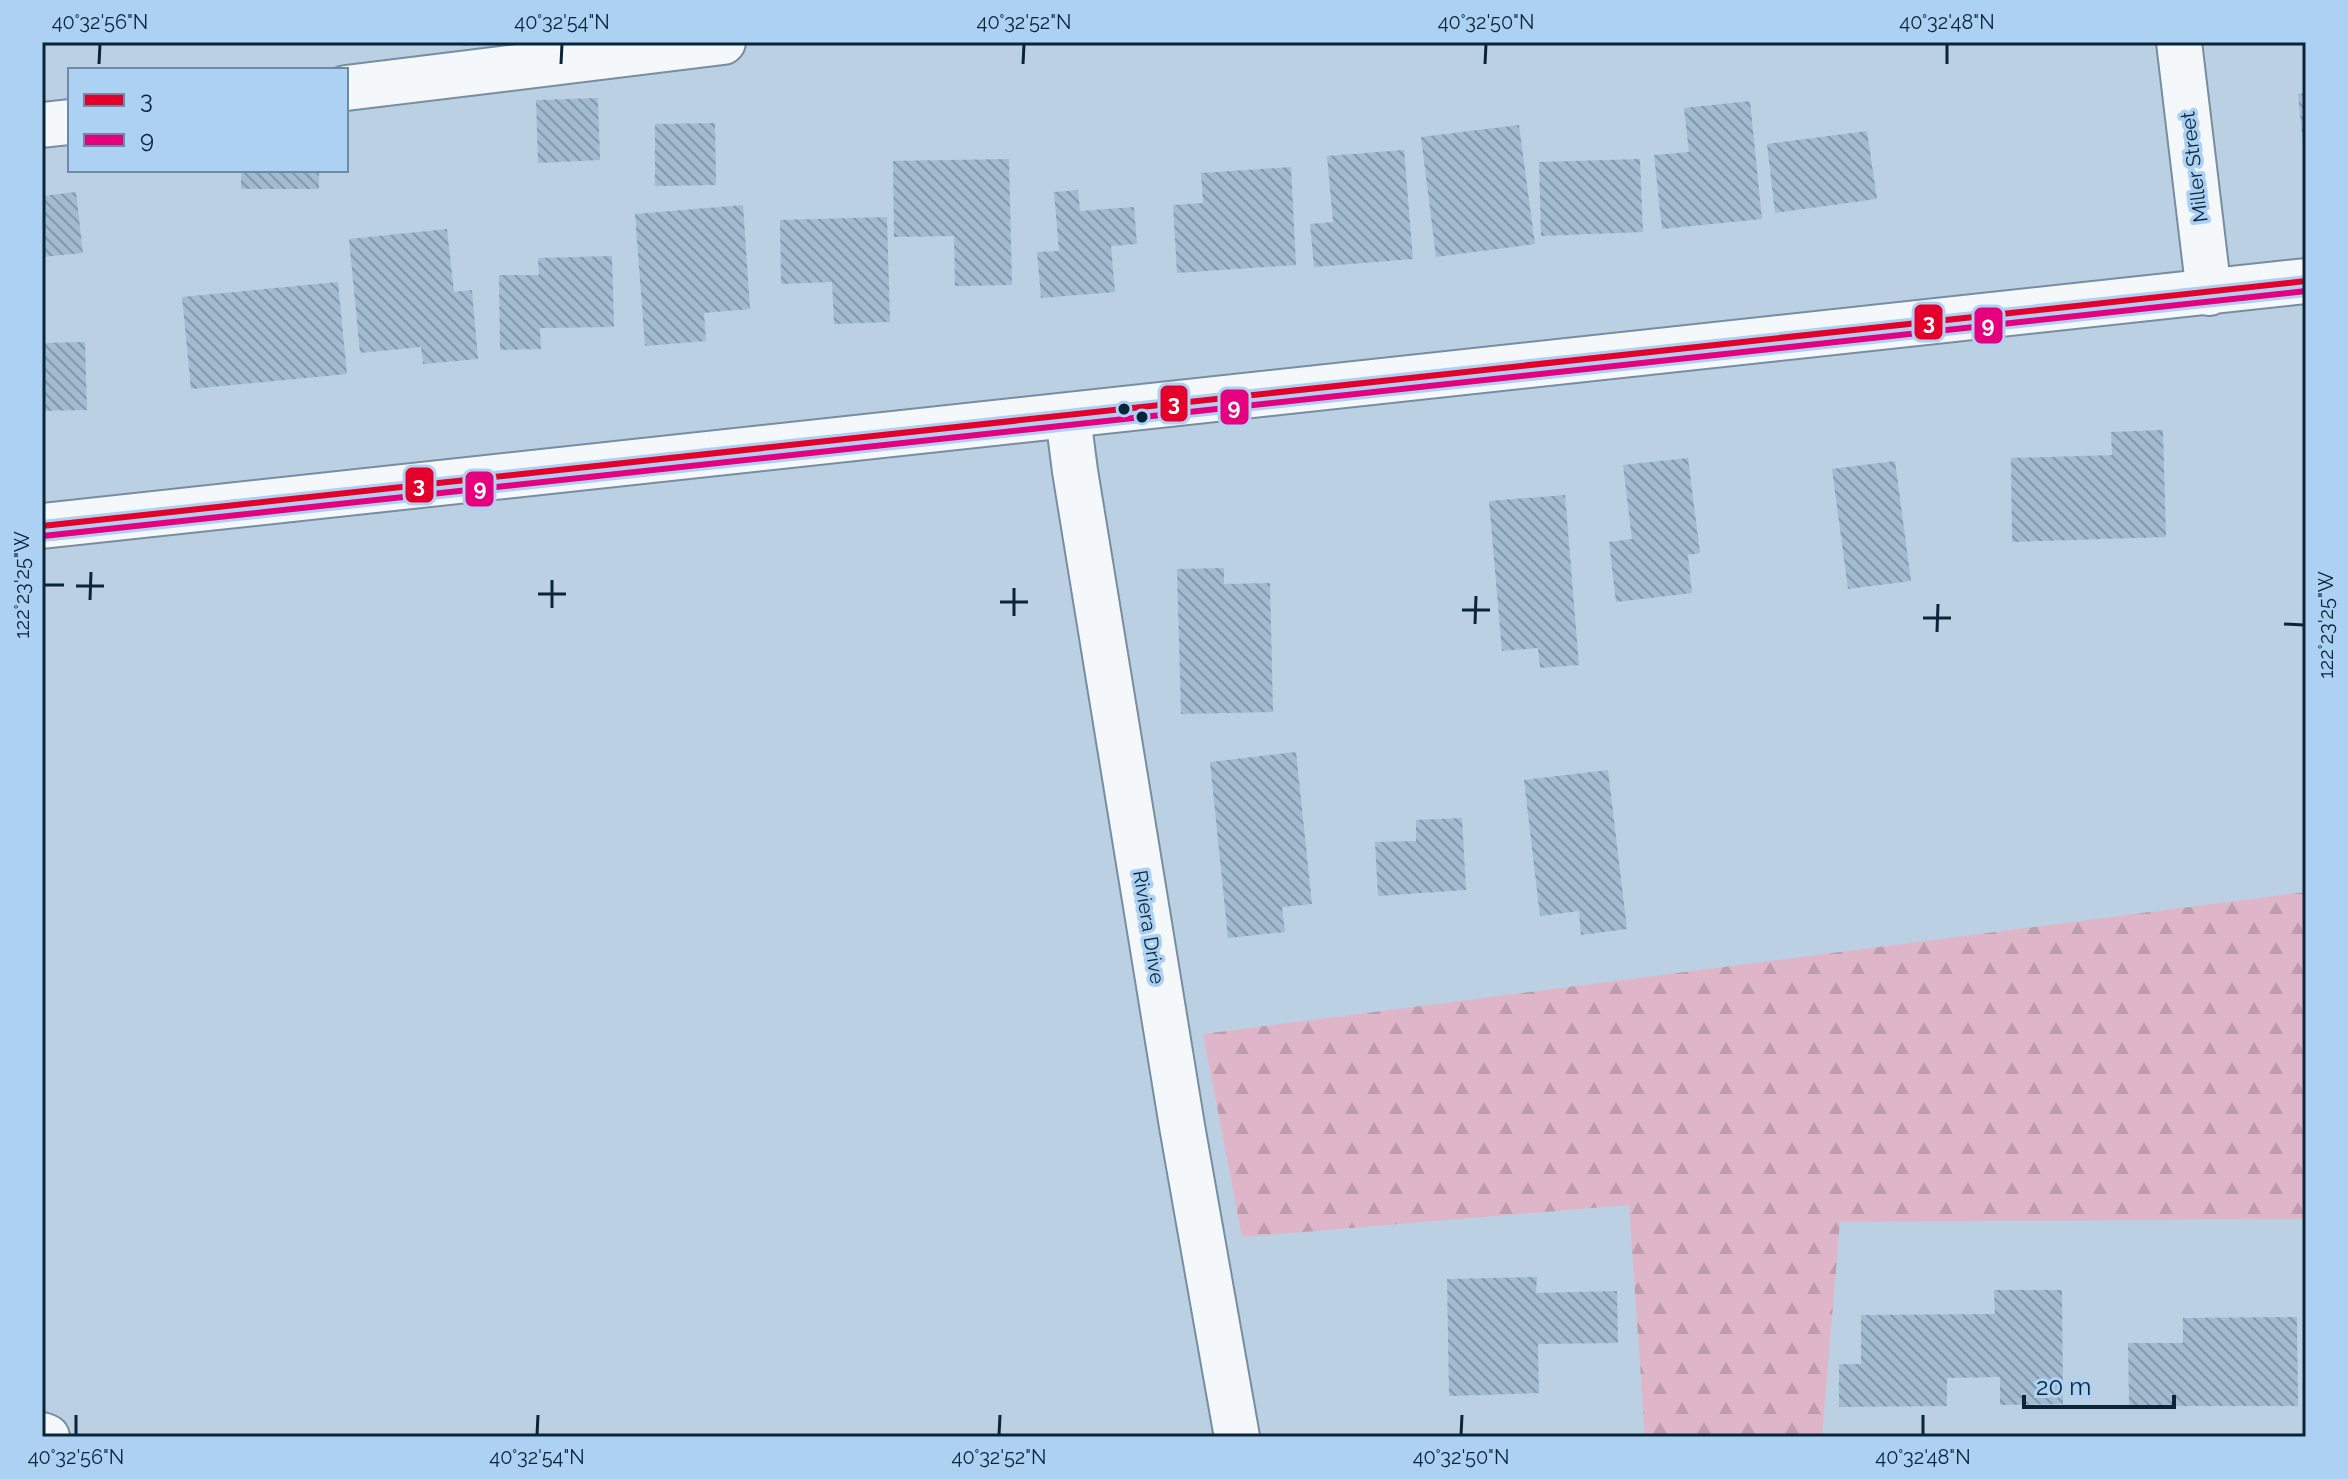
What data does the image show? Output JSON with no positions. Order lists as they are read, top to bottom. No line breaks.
{"streets":{"street":["Miller Street","Riviera Drive"]},"lines":["transit line 3","transit line 9"],"legend":["3","9"],"scale_bar":"20 m","coordinates":["40°32'56\"N","40°32'54\"N","40°32'52\"N","40°32'50\"N","40°32'48\"N","122°23'25\"W"]}
